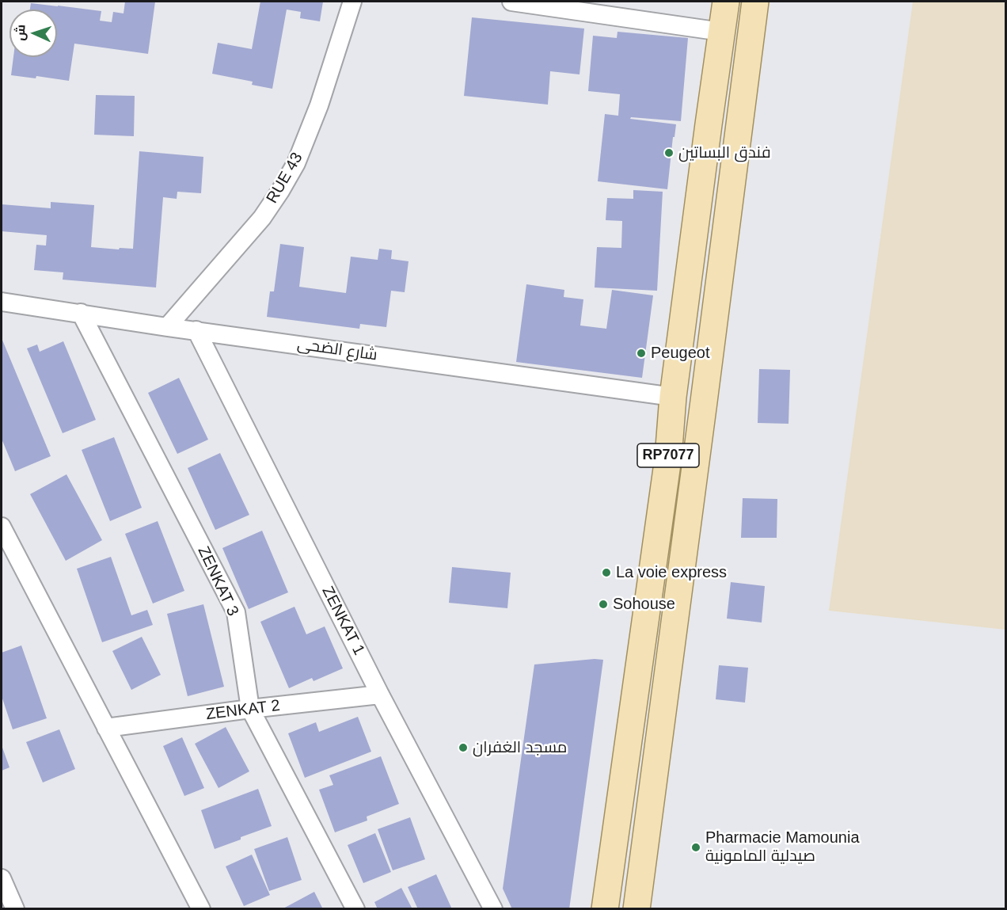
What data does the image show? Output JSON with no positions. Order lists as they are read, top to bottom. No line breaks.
{"streets":{"main road":["RP7077"],"street":["RUE 43","شارع الضحى","ZENKAT 3","ZENKAT 1","ZENKAT 2"]},"crossings":[["RUE 43","شارع الضحى"],["شارع الضحى","RP7077"],["شارع الضحى","ZENKAT 3"],["شارع الضحى","ZENKAT 1"],["ZENKAT 3","ZENKAT 2"],["ZENKAT 1","ZENKAT 2"]],"places":["فندق البساتين","Peugeot","La voie express","Sohouse","مسجد الغفران","Pharmacie Mamounia صيدلية المامونية"],"north":"left"}
